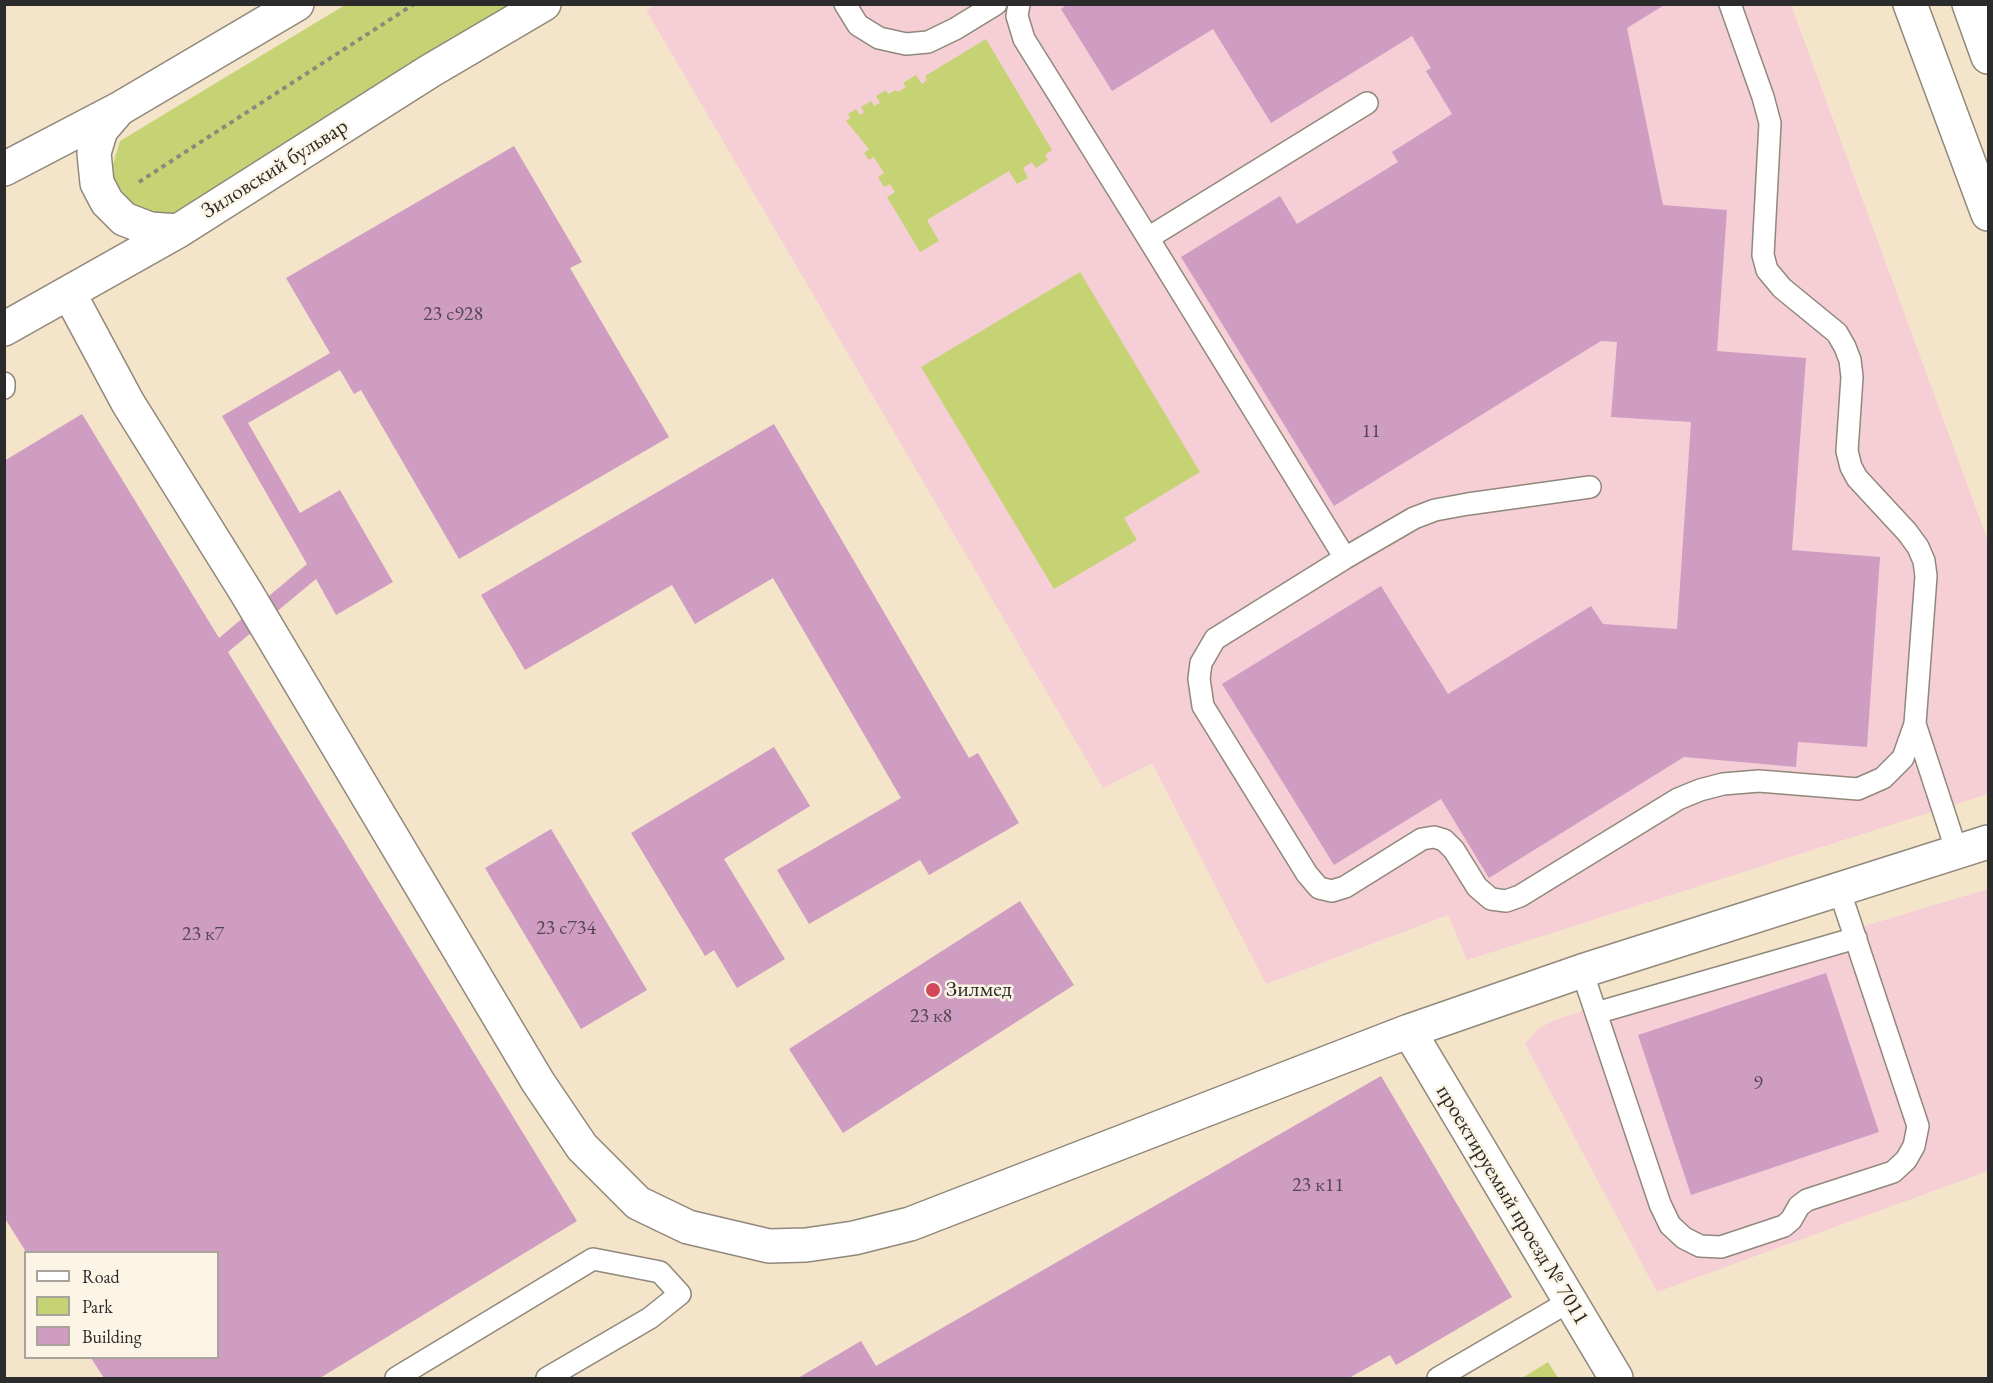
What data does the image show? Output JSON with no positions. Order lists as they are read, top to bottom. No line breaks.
{"streets":{"street":["Зиловский бульвар","проектируемый проезд № 7011"]},"places":["Зилмед"],"house_numbers":["23 с928","11","23 с734","23 к7","23 к8","9","23 к11"],"legend":["Road","Park","Building"]}
